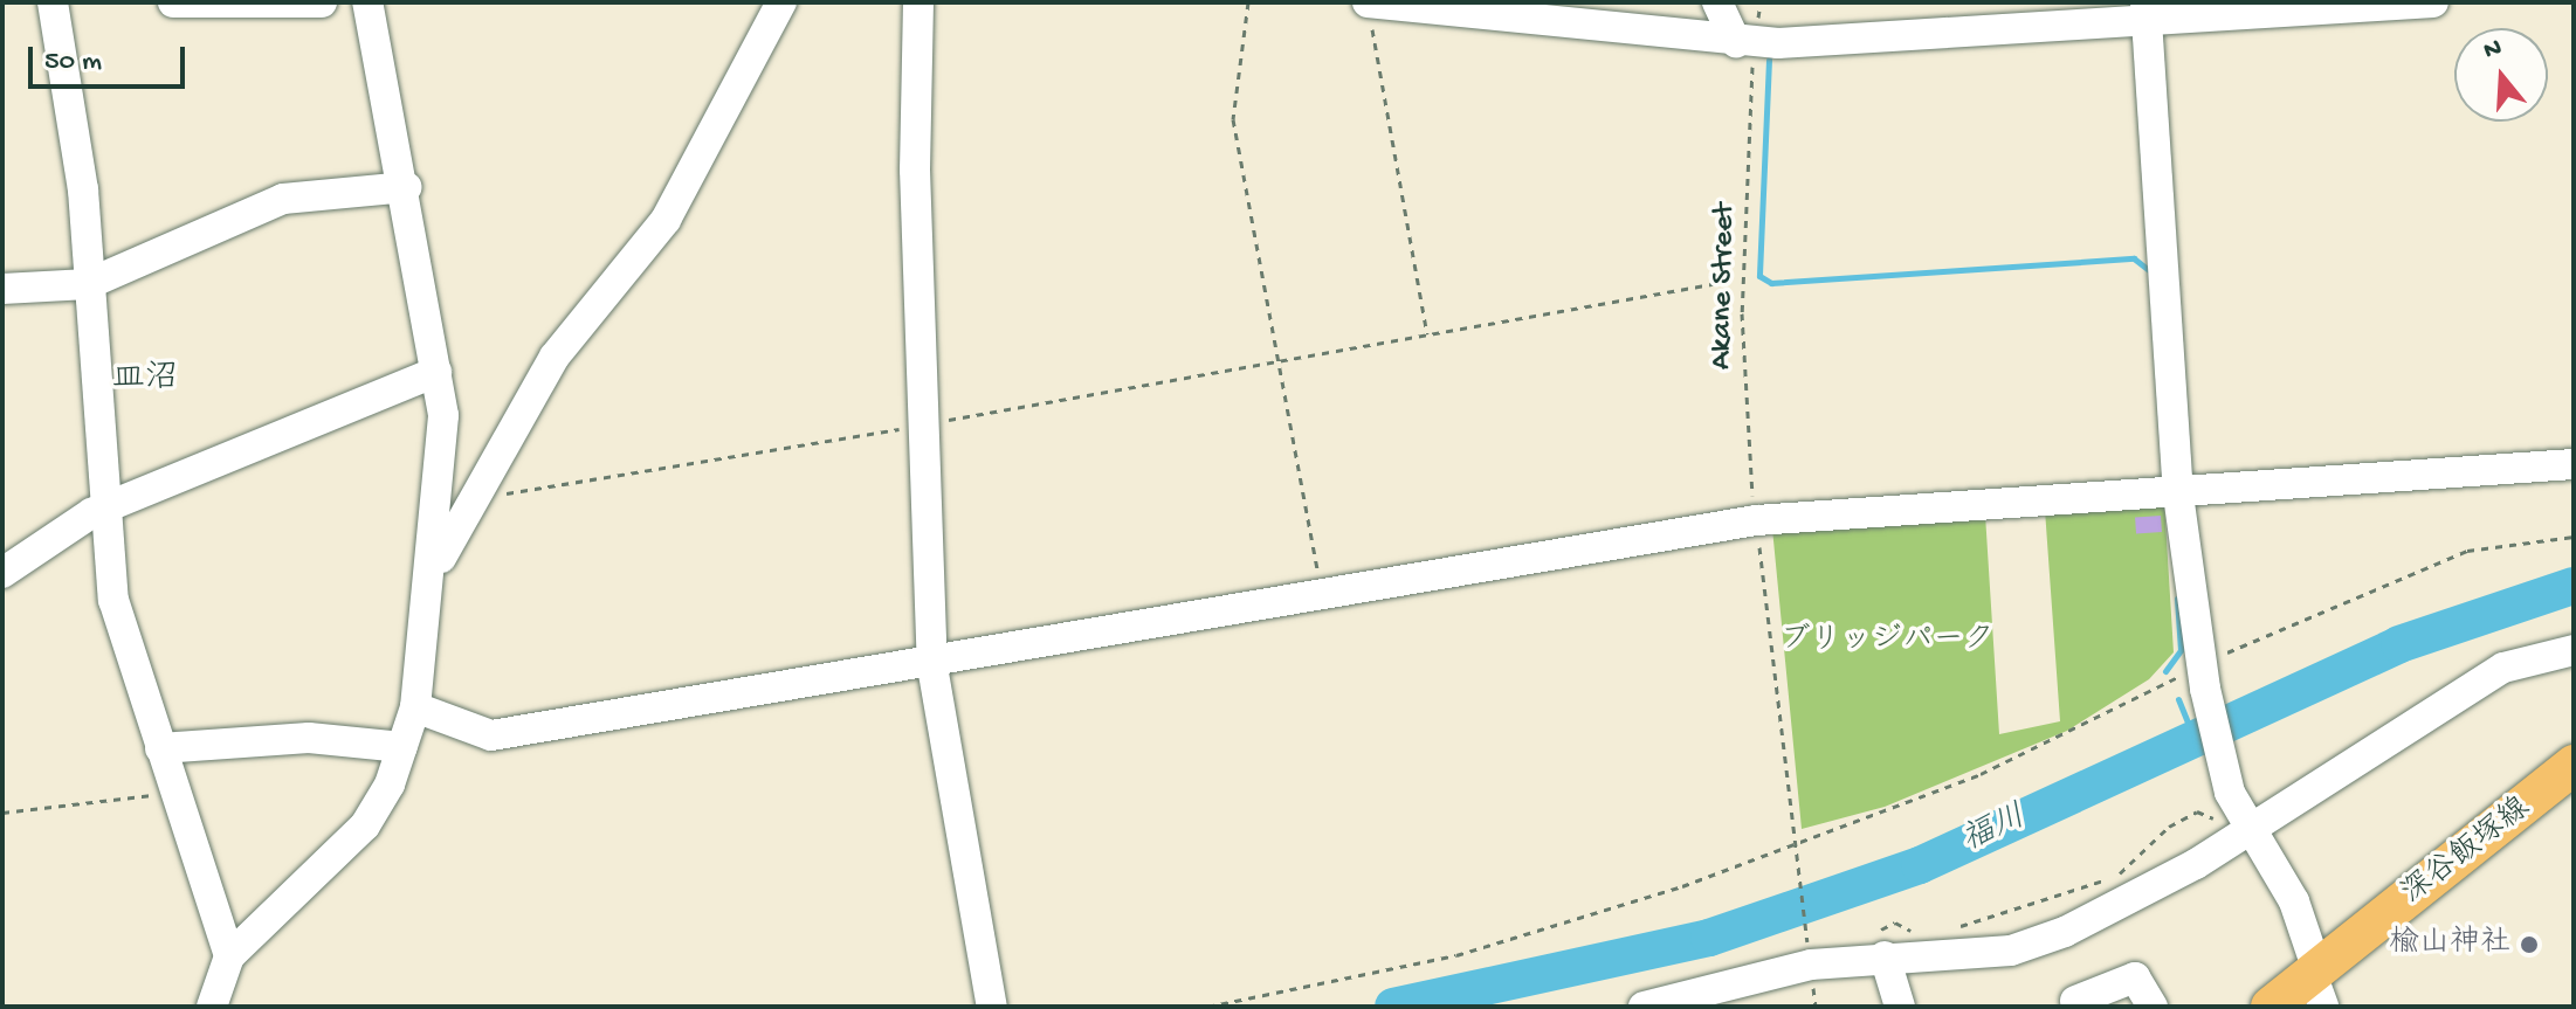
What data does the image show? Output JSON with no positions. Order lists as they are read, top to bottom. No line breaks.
{"streets":{"main road":["深谷飯塚線"],"path":["Akane Street"]},"districts":["皿沼"],"water":["福川"],"parks":["ブリッジパーク"],"places":["楡山神社"],"scale_bar":"50 m","north":"top"}
